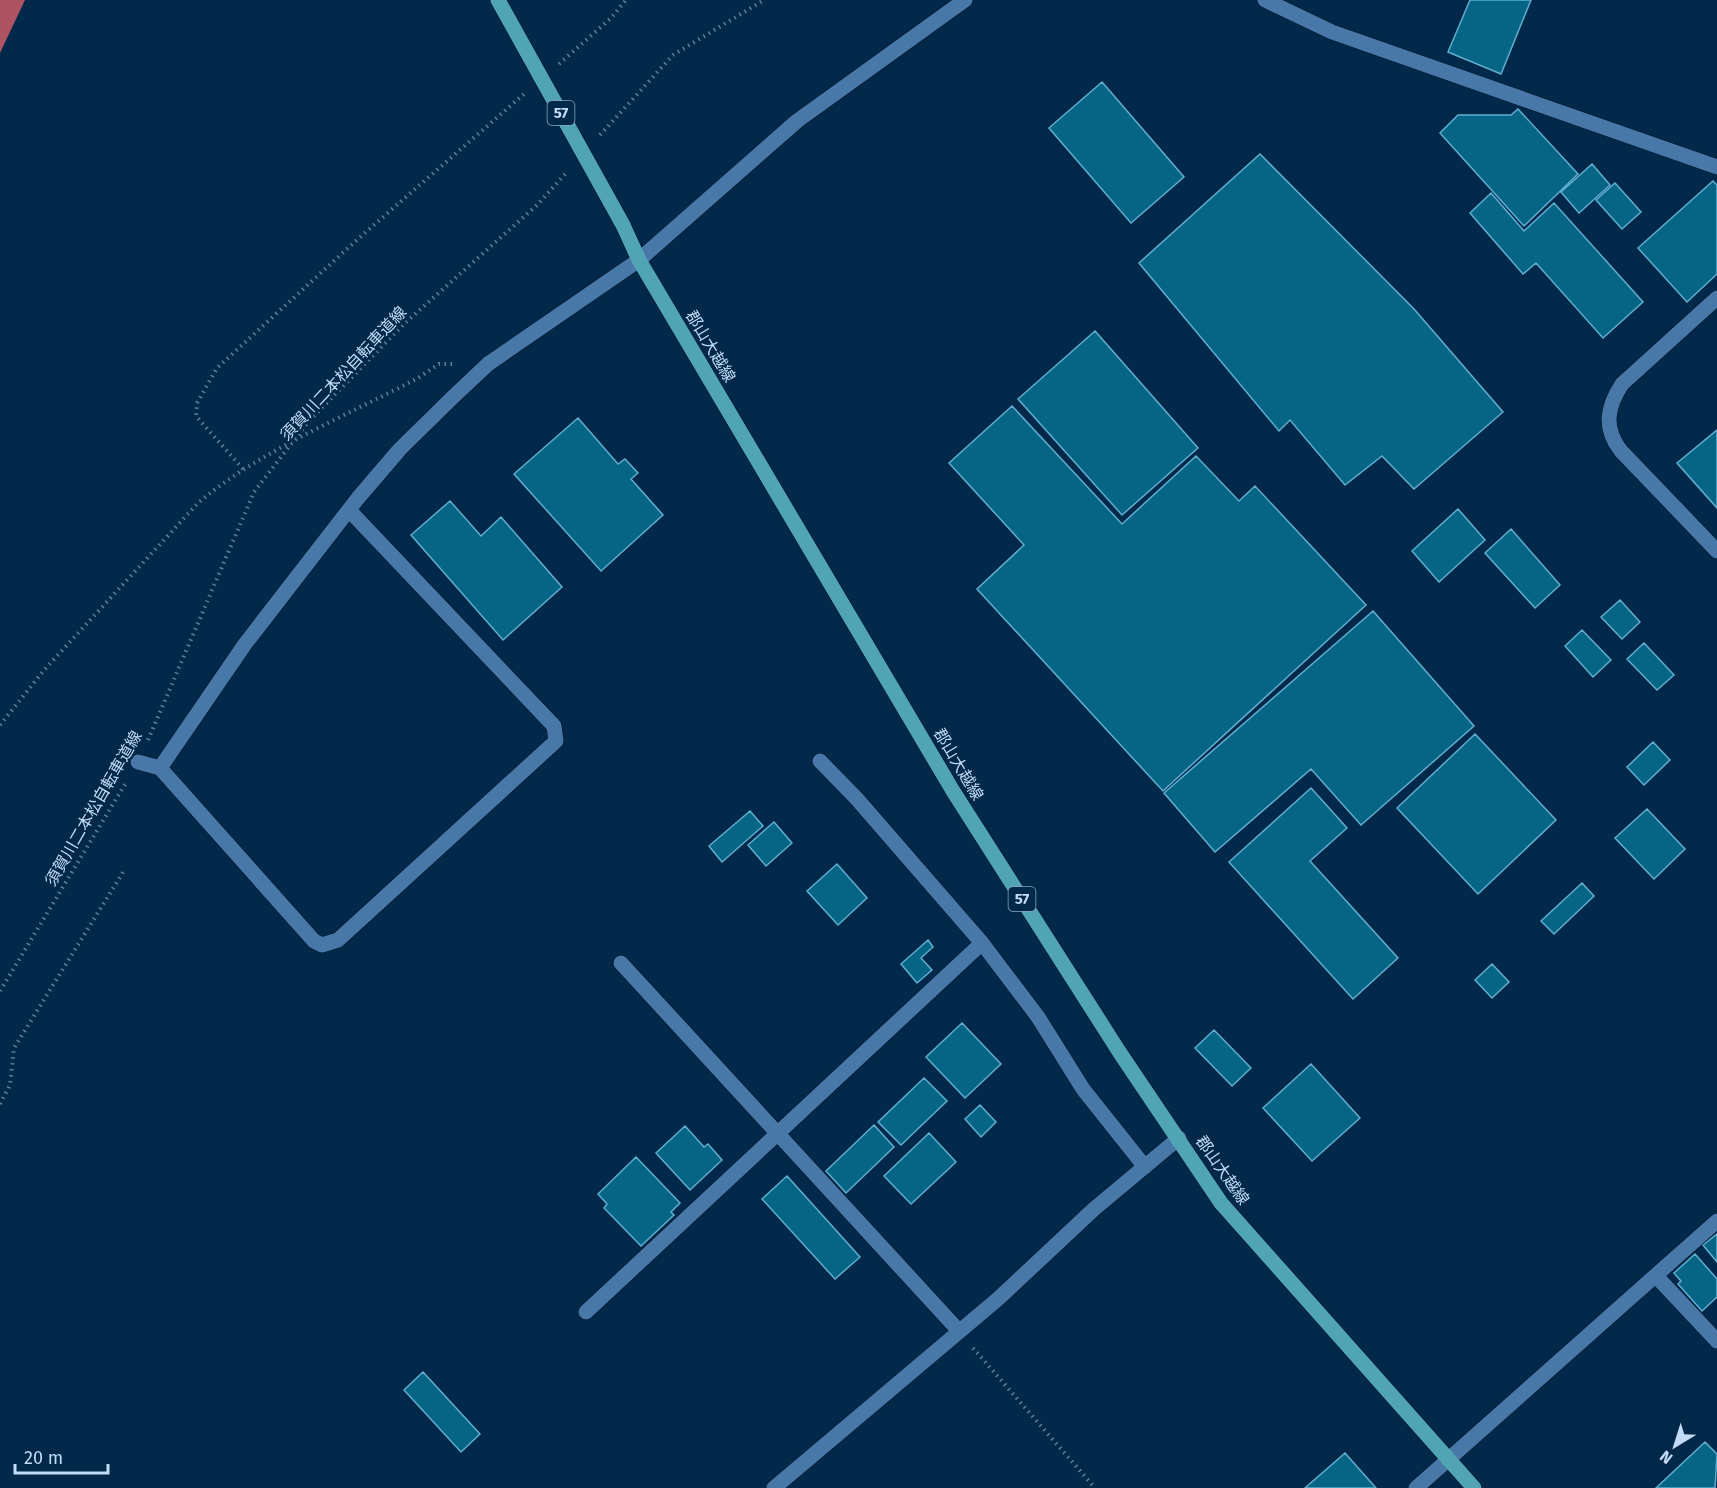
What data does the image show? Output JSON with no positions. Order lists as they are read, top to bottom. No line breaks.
{"streets":{"main road":["57","郡山大越線"],"path":["須賀川二本松自転車道線"]},"scale_bar":"20 m","north":"bottom left"}
